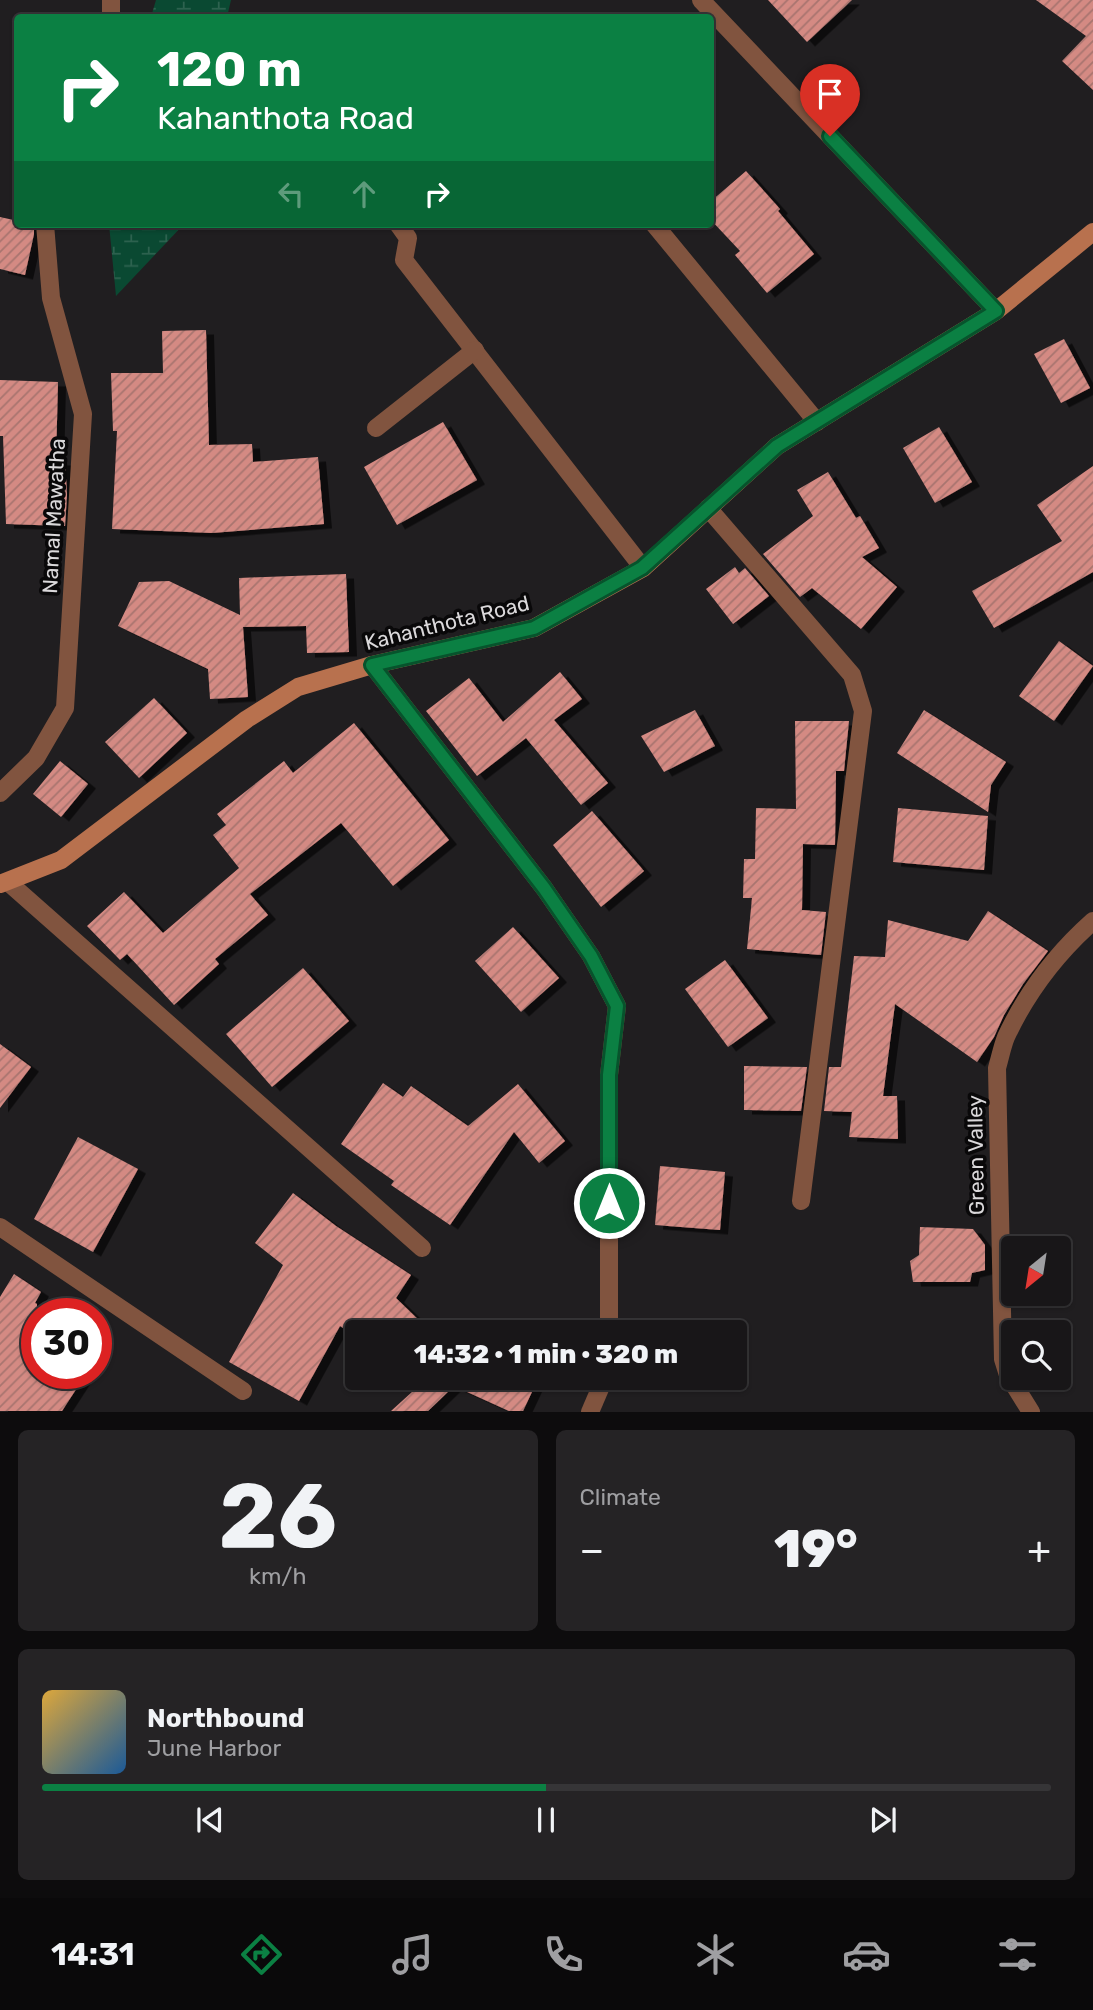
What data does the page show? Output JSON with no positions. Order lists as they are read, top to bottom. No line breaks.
{"streets":{"main road":["Kahanthota Road"],"street":["Namal Mawatha","Green Valley"]},"north":"bottom left","page":{"turn":["120 m","Kahanthota Road"],"limit":"30","trip":"14:32 · 1 min · 320 m","tile":[["26","km/h"],"Climate"],"heat":["−","19°","+"],"song":["Northbound","June Harbor"],"tabs":"14:31"}}
